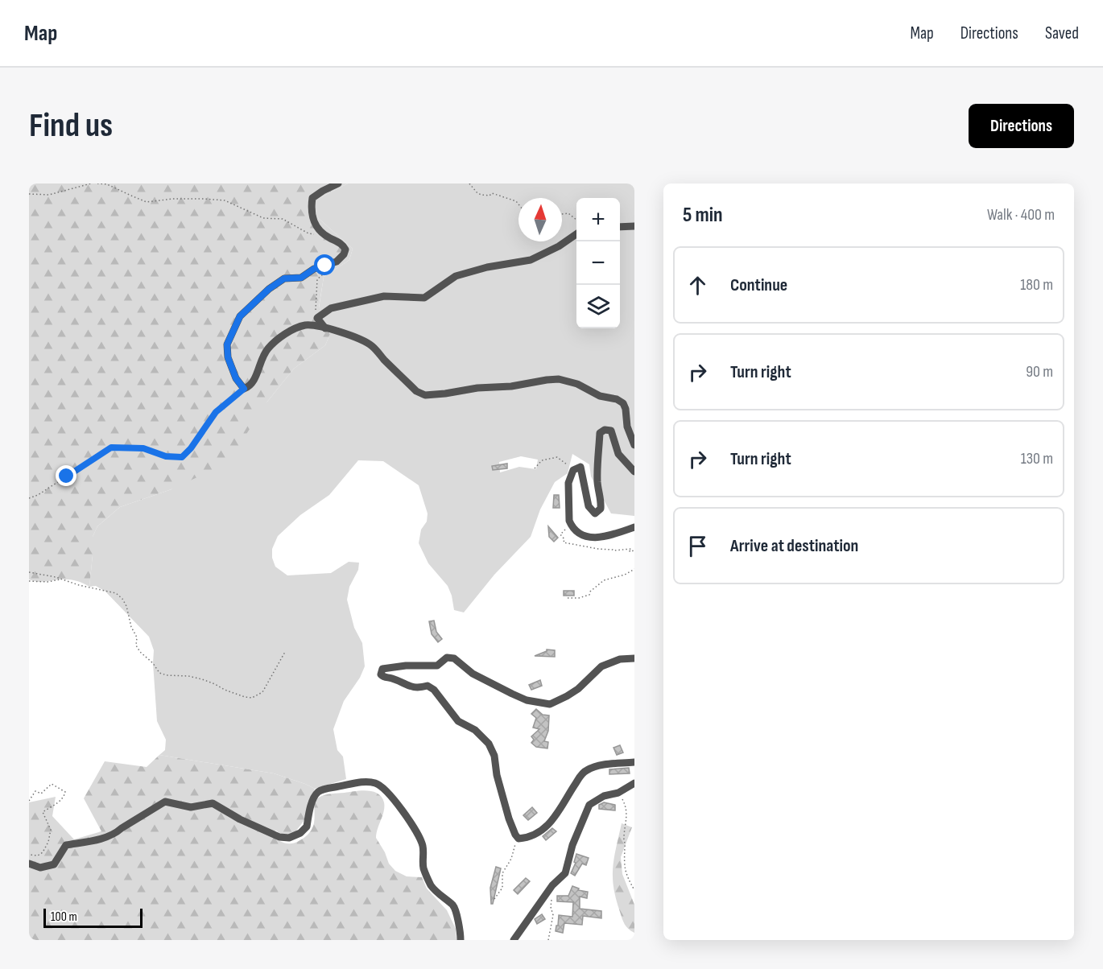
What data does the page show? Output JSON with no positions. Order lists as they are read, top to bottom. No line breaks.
{"scale_bar":"100 m","north":"top","page":{"header":"Map","nav":["Map","Directions","Saved"],"buttons":"Directions","title":"Find us","heading":["5 min","Walk · 400 m"],"map_buttons":["+","−"],"list":[["Continue","180 m"],["Turn right","90 m"],["Turn right","130 m"],"Arrive at destination"],"scale":"100 m"}}
